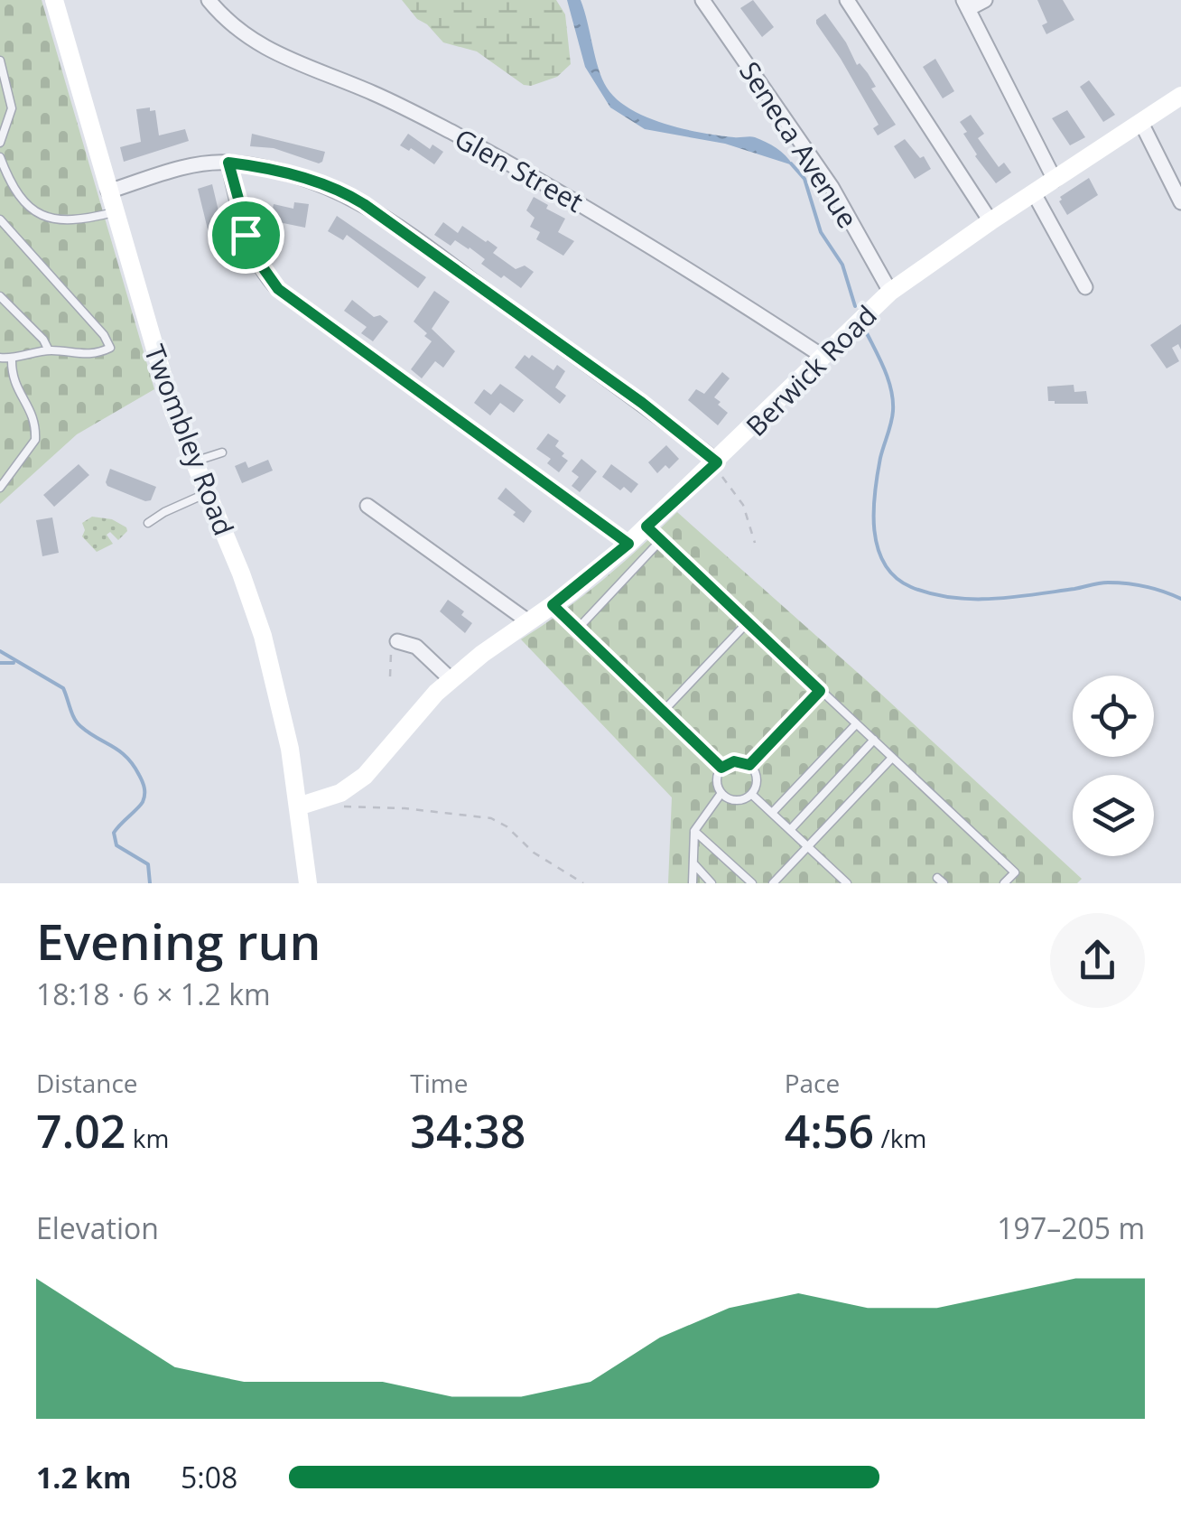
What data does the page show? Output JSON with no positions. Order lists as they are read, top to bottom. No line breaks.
{"streets":{"street":["Seneca Avenue","Glen Street","Berwick Road","Twombley Road"]},"crossings":[["Seneca Avenue","Berwick Road"],["Glen Street","Berwick Road"],["Berwick Road","Twombley Road"]],"page":{"heading":["Evening run","18:18 · 6 × 1.2 km"],"stats":[["Distance","7.02 km"],["Time","34:38"],["Pace","4:56 /km"]],"chart":["Elevation","197–205 m"],"list":[{"name":"1.2 km","note":"5:08"}]}}
